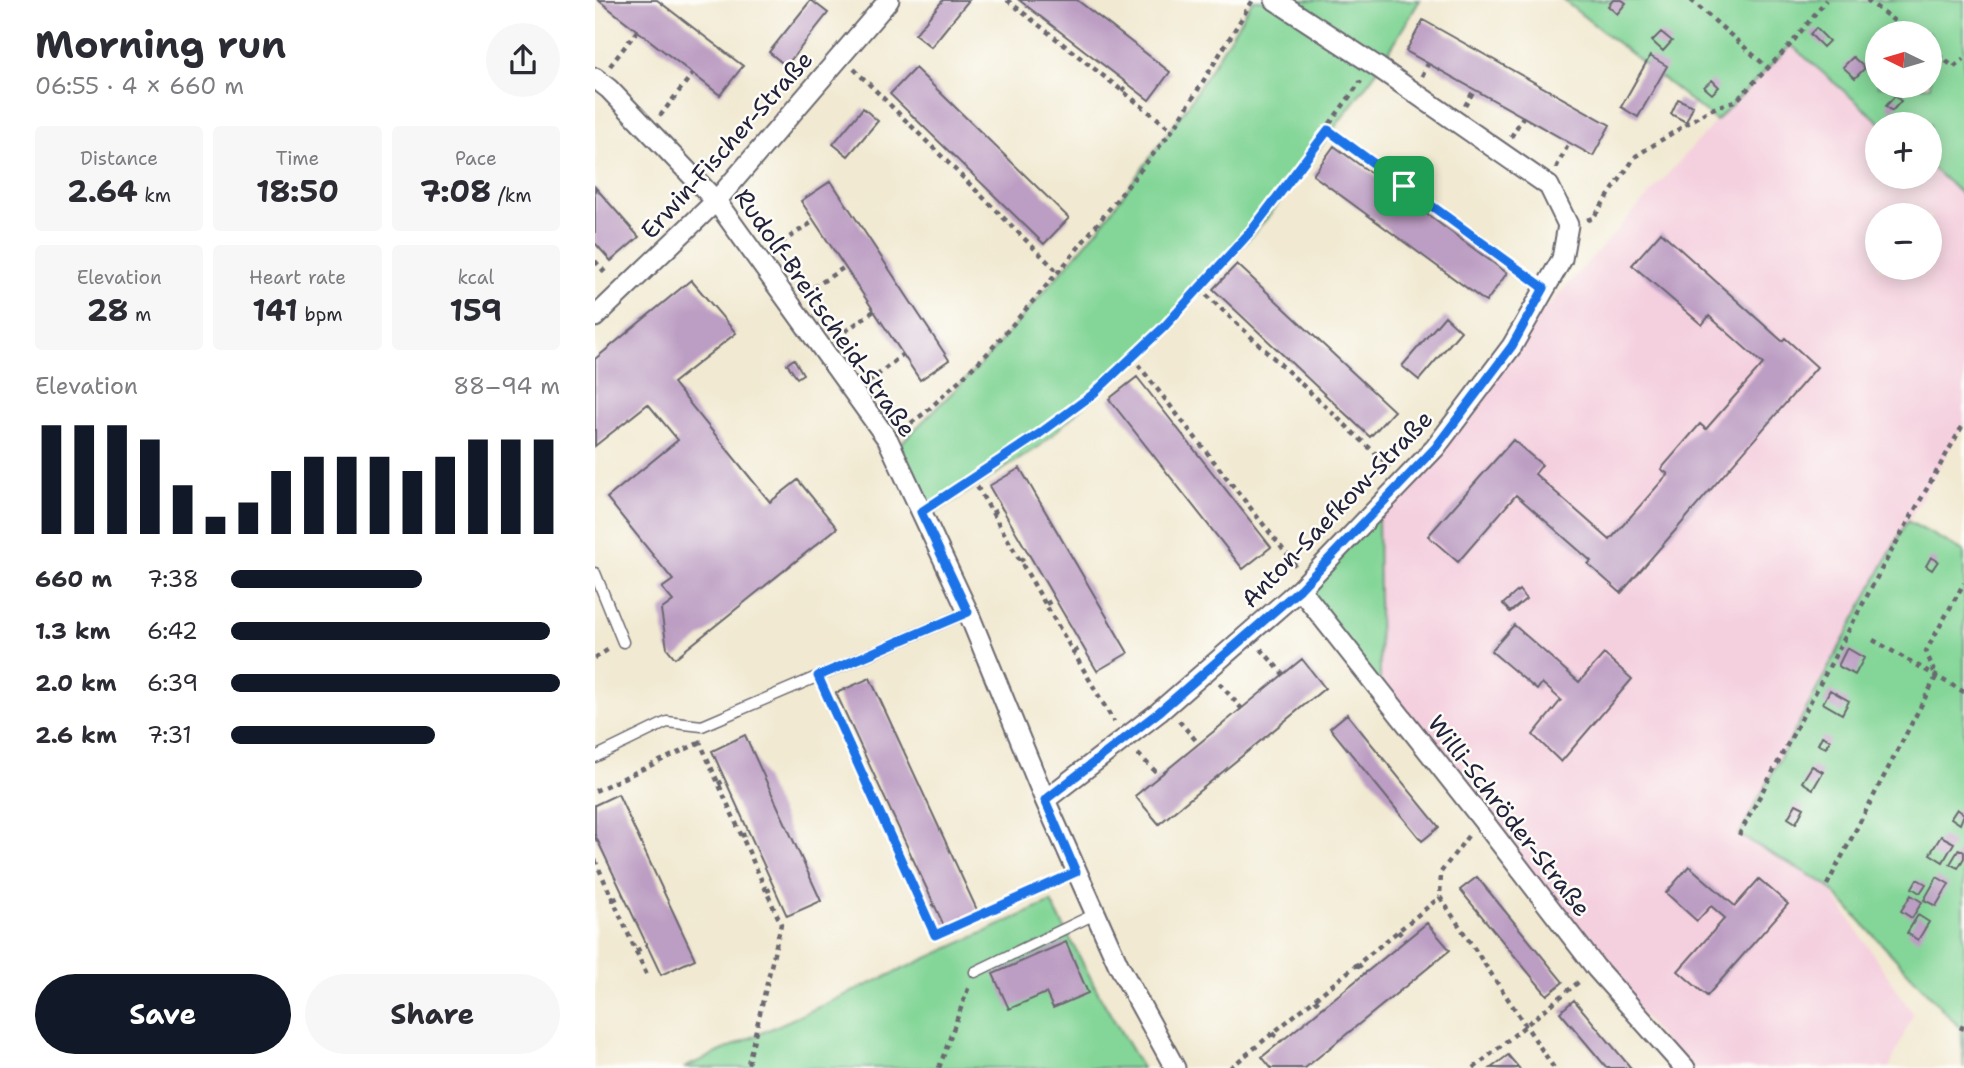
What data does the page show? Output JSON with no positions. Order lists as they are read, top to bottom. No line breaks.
{"streets":{"street":["Erwin-Fischer-Straße","Rudolf-Breitscheid-Straße","Anton-Saefkow-Straße","Willi-Schröder-Straße"]},"crossings":[["Erwin-Fischer-Straße","Rudolf-Breitscheid-Straße"],["Rudolf-Breitscheid-Straße","Anton-Saefkow-Straße"],["Anton-Saefkow-Straße","Willi-Schröder-Straße"]],"north":"left","page":{"heading":["Morning run","06:55 · 4 × 660 m"],"map_buttons":["+","−"],"stats":[["Distance","2.64 km"],["Time","18:50"],["Pace","7:08 /km"],["Elevation","28 m"],["Heart rate","141 bpm"],["kcal","159"]],"chart":["Elevation","88–94 m"],"list":[{"name":"660 m","note":"7:38"},{"name":"1.3 km","note":"6:42"},{"name":"2.0 km","note":"6:39"},{"name":"2.6 km","note":"7:31"}],"buttons":["Save","Share"]}}
